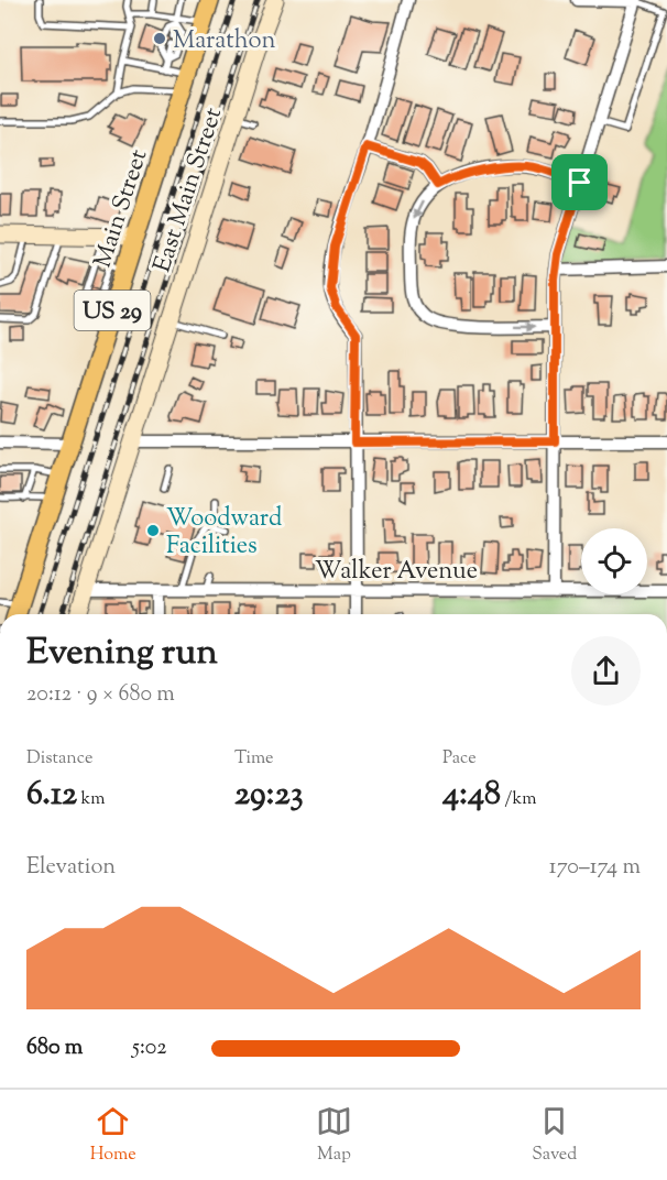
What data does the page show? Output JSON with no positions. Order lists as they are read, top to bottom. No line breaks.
{"streets":{"main road":["Main Street","US 29"],"street":["East Main Street","Walker Avenue"]},"crossings":[["East Main Street","Walker Avenue"]],"places":["Marathon","Woodward Facilities"],"page":{"heading":["Evening run","20:12 · 9 × 680 m"],"stats":[["Distance","6.12 km"],["Time","29:23"],["Pace","4:48 /km"]],"chart":["Elevation","170–174 m"],"list":[{"name":"680 m","note":"5:02"}],"tabs":["Home","Map","Saved"]}}
